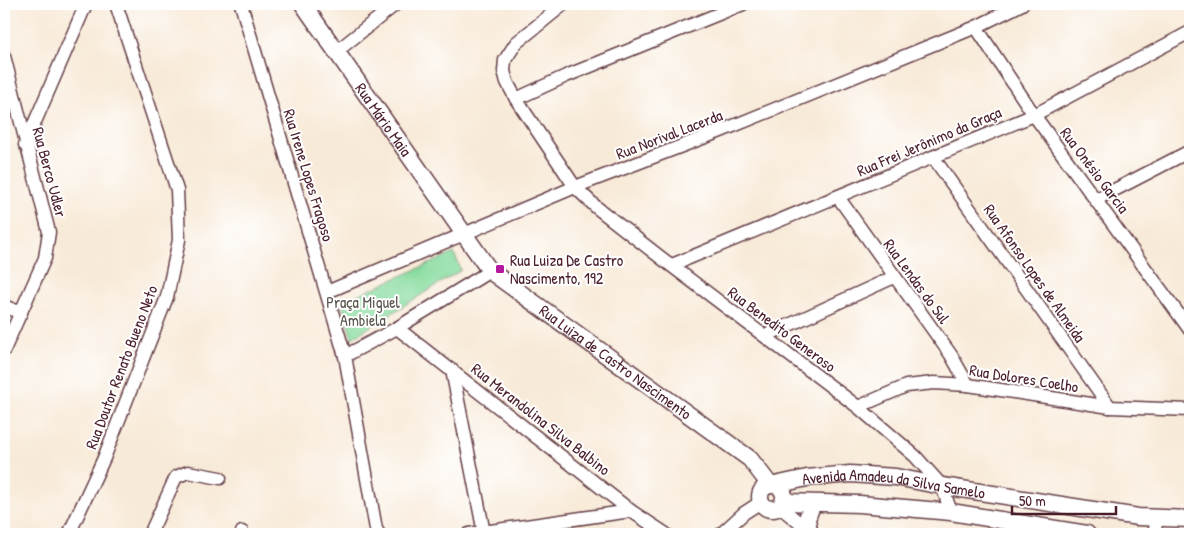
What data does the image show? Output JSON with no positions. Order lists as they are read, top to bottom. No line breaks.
{"streets":{"street":["Rua Mário Maia","Rua Norival Lacerda","Rua Frei Jerônimo da Graça","Rua Onésio Garcia","Rua Berco Udler","Rua Irene Lopes Fragoso","Rua Afonso Lopes de Almeida","Rua Lendas do Sul","Rua Benedito Generoso","Rua Luiza de Castro Nascimento","Rua Doutor Renato Bueno Neto","Rua Dolores Coelho","Rua Merandolina Silva Balbino","Avenida Amadeu da Silva Samelo"]},"crossings":[["Rua Mário Maia","Rua Norival Lacerda"],["Rua Mário Maia","Rua Luiza de Castro Nascimento"],["Rua Norival Lacerda","Rua Onésio Garcia"],["Rua Norival Lacerda","Rua Irene Lopes Fragoso"],["Rua Norival Lacerda","Rua Benedito Generoso"],["Rua Norival Lacerda","Rua Luiza de Castro Nascimento"],["Rua Frei Jerônimo da Graça","Rua Onésio Garcia"],["Rua Frei Jerônimo da Graça","Rua Afonso Lopes de Almeida"],["Rua Frei Jerônimo da Graça","Rua Lendas do Sul"],["Rua Frei Jerônimo da Graça","Rua Benedito Generoso"],["Rua Afonso Lopes de Almeida","Rua Dolores Coelho"],["Rua Lendas do Sul","Rua Dolores Coelho"],["Rua Benedito Generoso","Rua Dolores Coelho"],["Rua Benedito Generoso","Avenida Amadeu da Silva Samelo"],["Rua Luiza de Castro Nascimento","Avenida Amadeu da Silva Samelo"]],"parks":["Praça Miguel Ambiela"],"places":{"transit":["Rua Luiza De Castro Nascimento, 192"]},"scale_bar":"50 m"}
